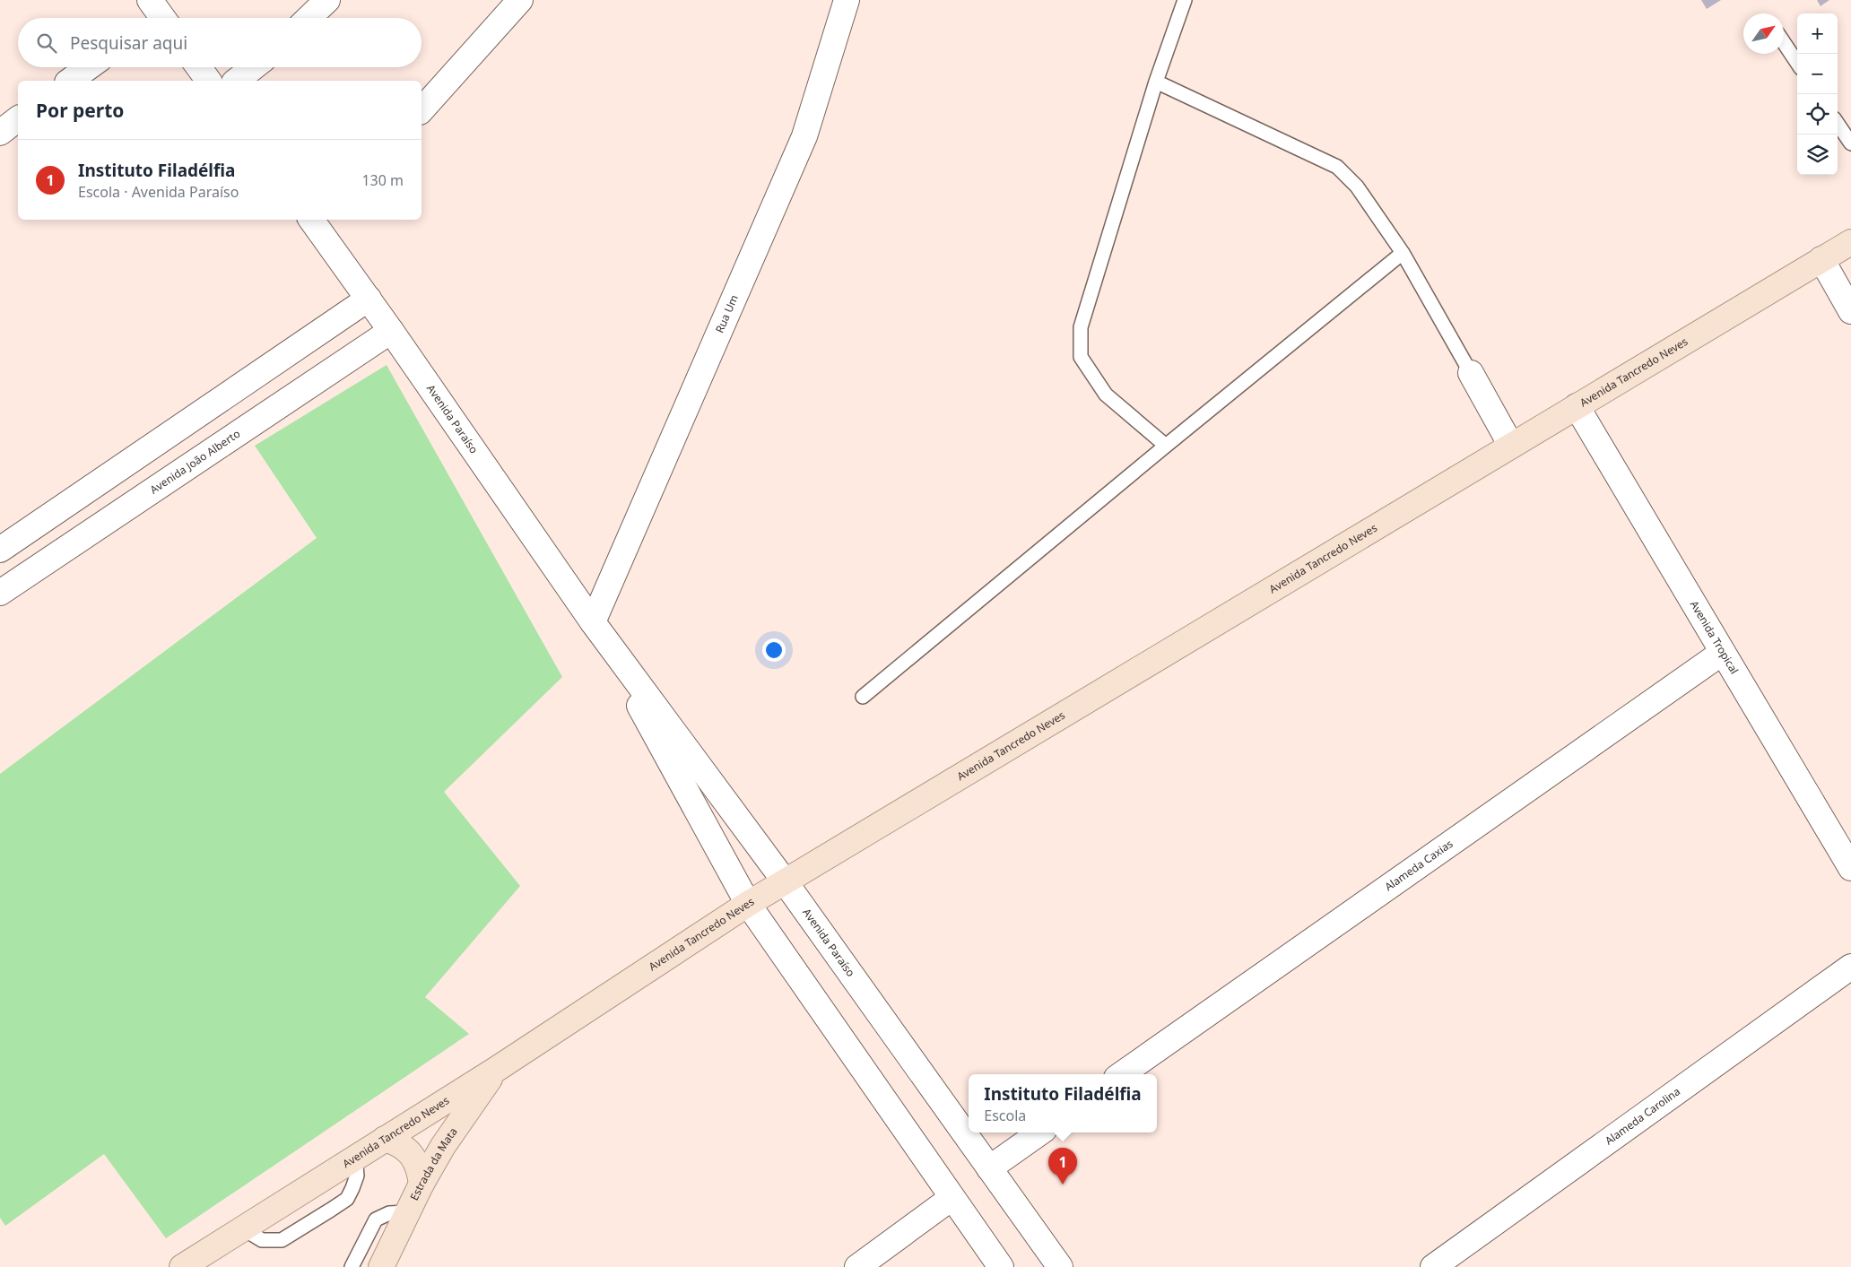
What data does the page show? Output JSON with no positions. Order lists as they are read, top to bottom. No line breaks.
{"streets":{"main road":["Avenida Tancredo Neves","Estrada da Mata"],"street":["Rua Um","Avenida Paraíso","Avenida João Alberto","Avenida Tropical","Alameda Caxias","Alameda Carolina"]},"crossings":[["Rua Um","Avenida Paraíso"],["Avenida Tancredo Neves","Avenida Paraíso"],["Avenida Tancredo Neves","Avenida Tropical"],["Avenida Tancredo Neves","Estrada da Mata"],["Avenida Paraíso","Avenida João Alberto"],["Avenida Tropical","Alameda Caxias"]],"north":"top right","page":{"map_buttons":["+","−"],"search":"Pesquisar aqui","heading":"Por perto","list":[{"mark":"1","name":"Instituto Filadélfia","note":"Escola · Avenida Paraíso","value":"130 m"}],"popup":["Instituto Filadélfia","Escola"],"pins":"1"}}
